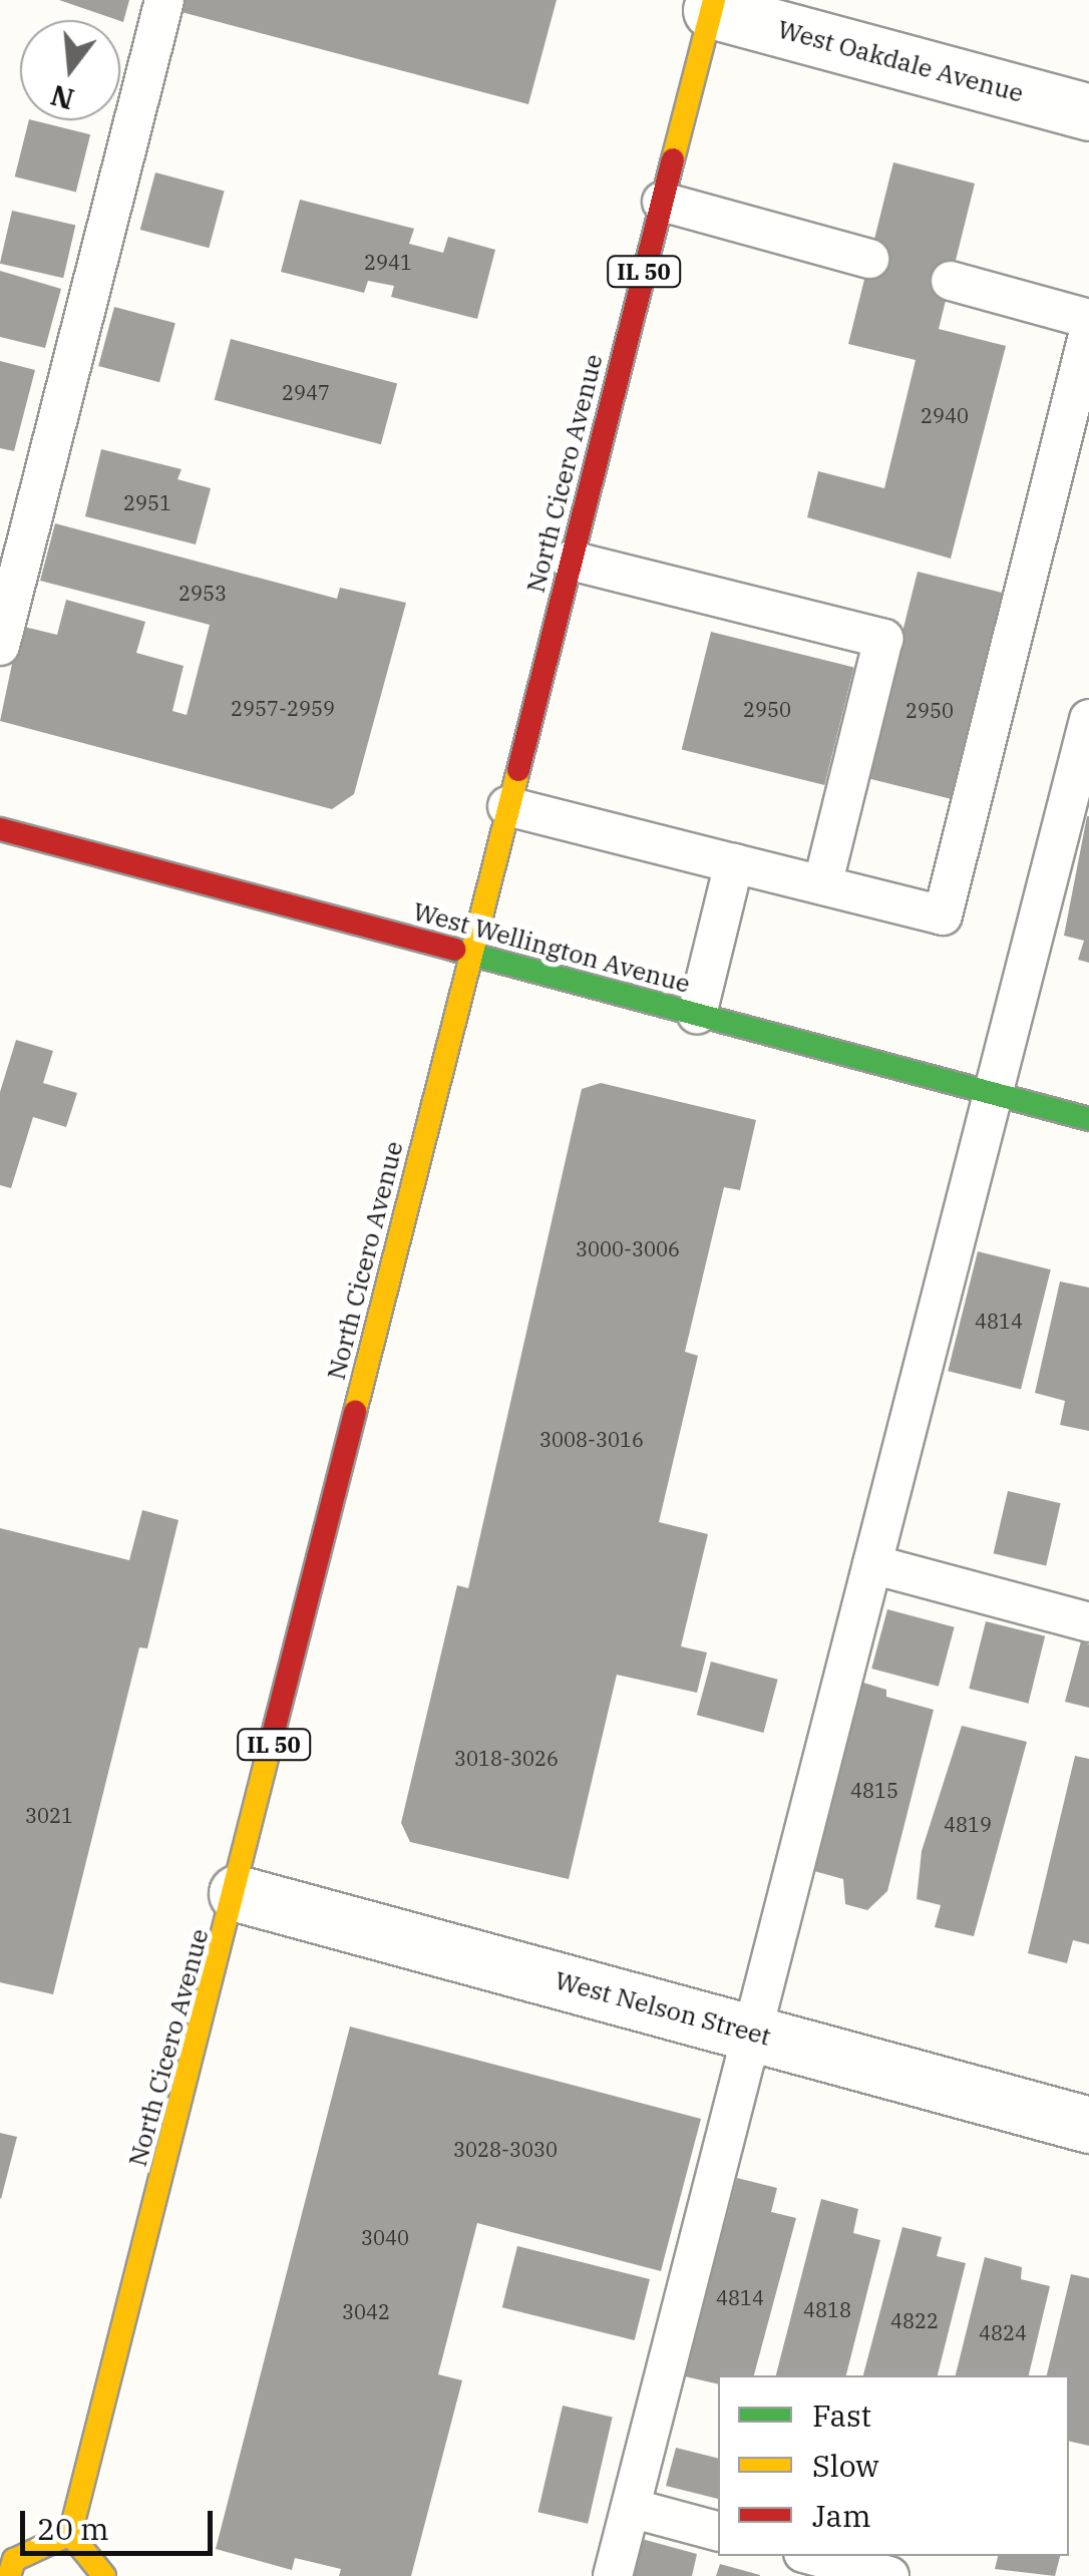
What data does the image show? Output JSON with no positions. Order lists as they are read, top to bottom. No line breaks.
{"streets":{"main road":["IL 50","North Cicero Avenue","West Wellington Avenue"],"street":["West Oakdale Avenue","West Nelson Street"]},"crossings":[["West Oakdale Avenue","North Cicero Avenue"],["North Cicero Avenue","West Wellington Avenue"],["North Cicero Avenue","West Nelson Street"]],"house_numbers":["2941","2947","2940","2951","2953","2957-2959","2950","2950","3000-3006","4814","3008-3016","3018-3026","4815","3021","4819","3028-3030","3040","4814","4818","3042","4822","4824"],"legend":["Fast","Slow","Jam"],"scale_bar":"20 m","north":"bottom"}
